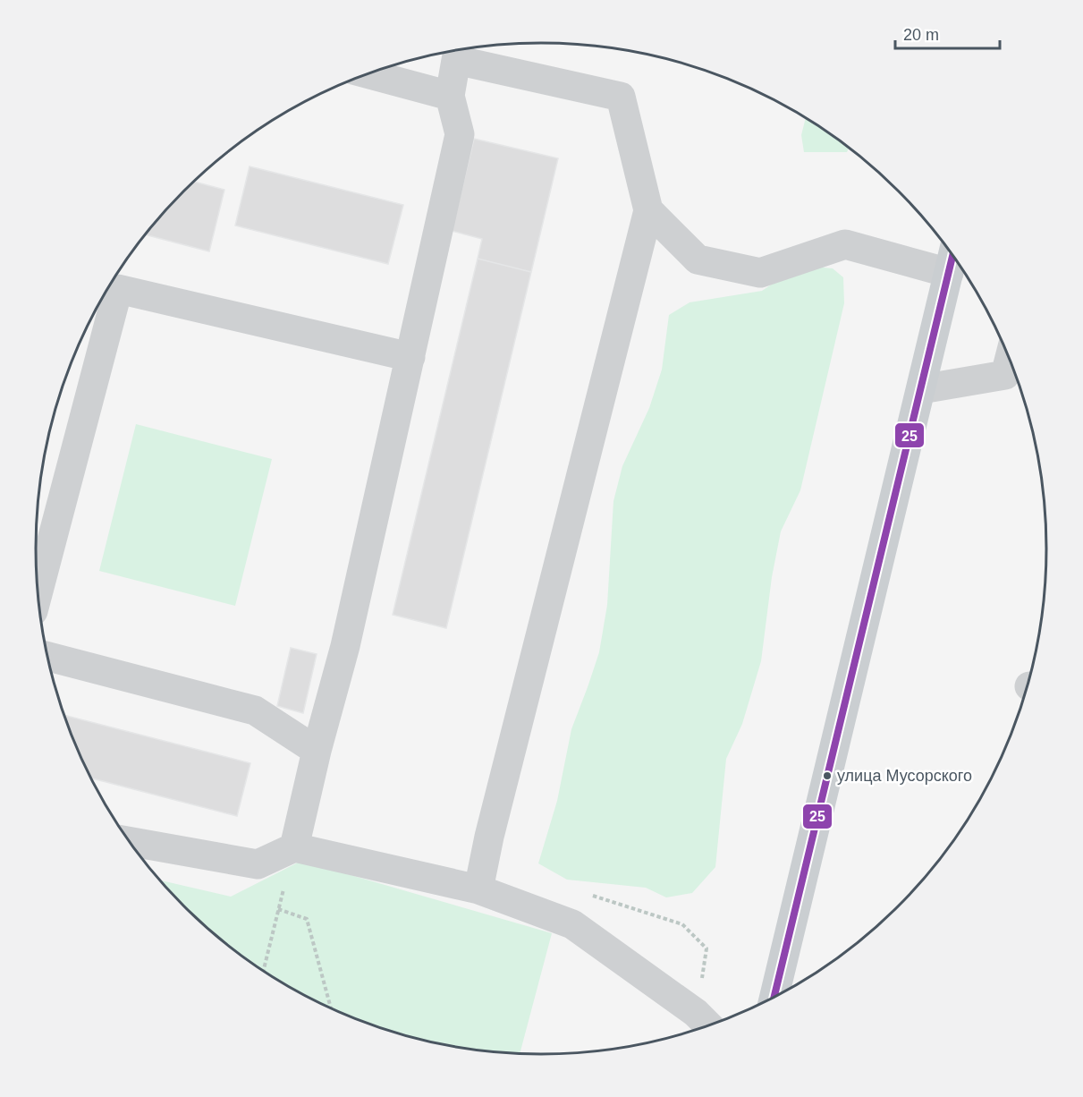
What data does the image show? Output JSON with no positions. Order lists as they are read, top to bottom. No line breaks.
{"places":["улица Мусорского"],"lines":["transit line 25"],"scale_bar":"20 m"}
